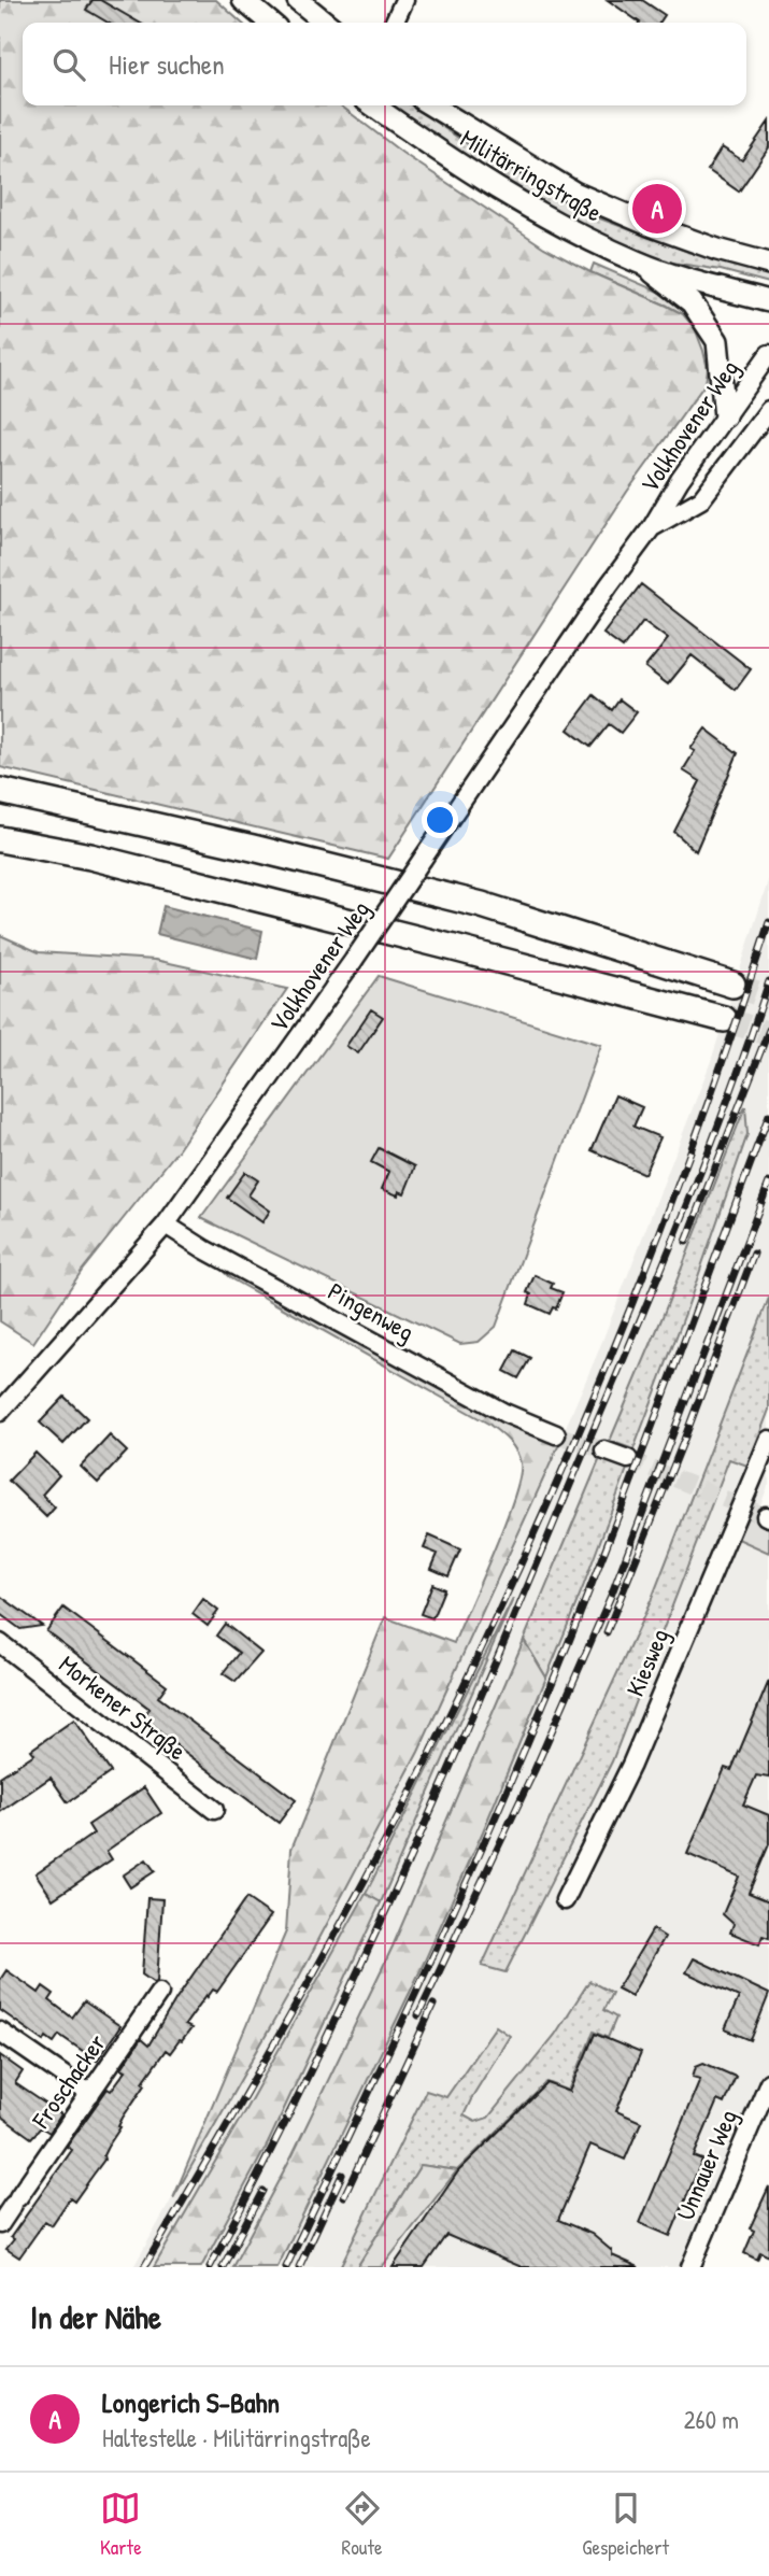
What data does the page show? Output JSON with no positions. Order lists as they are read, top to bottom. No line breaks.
{"streets":{"main road":["Militärringstraße"],"street":["Volkhovener Weg","Pingenweg","Kiesweg","Morkener Straße","Froschacker","Unnauer Weg"]},"crossings":[["Volkhovener Weg","Pingenweg"]],"page":{"search":"Hier suchen","pins":"A","heading":"In der Nähe","list":[{"mark":"A","name":"Longerich S-Bahn","note":"Haltestelle · Militärringstraße","value":"260 m"}],"nav":["Karte","Route","Gespeichert"]}}
